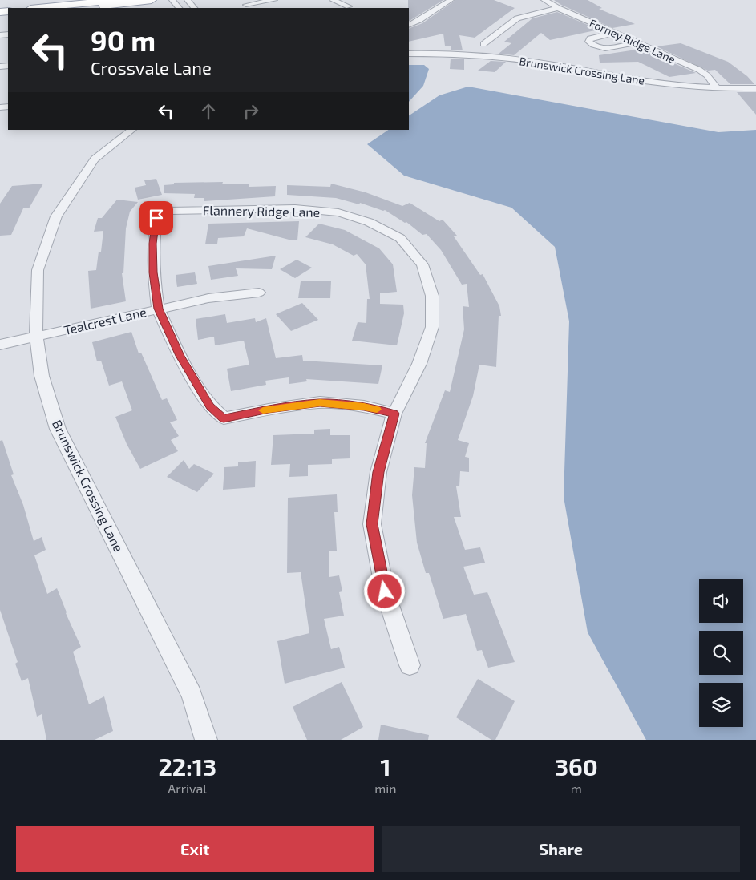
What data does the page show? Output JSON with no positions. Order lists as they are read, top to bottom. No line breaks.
{"streets":{"street":["Forney Ridge Lane","Brunswick Crossing Lane","Flannery Ridge Lane","Tealcrest Lane"]},"crossings":[["Forney Ridge Lane","Brunswick Crossing Lane"],["Brunswick Crossing Lane","Tealcrest Lane"],["Flannery Ridge Lane","Tealcrest Lane"]],"page":{"turn":["90 m","Crossvale Lane"],"eta":["22:13","Arrival","1","min","360","m"],"buttons":["Exit","Share"]}}
